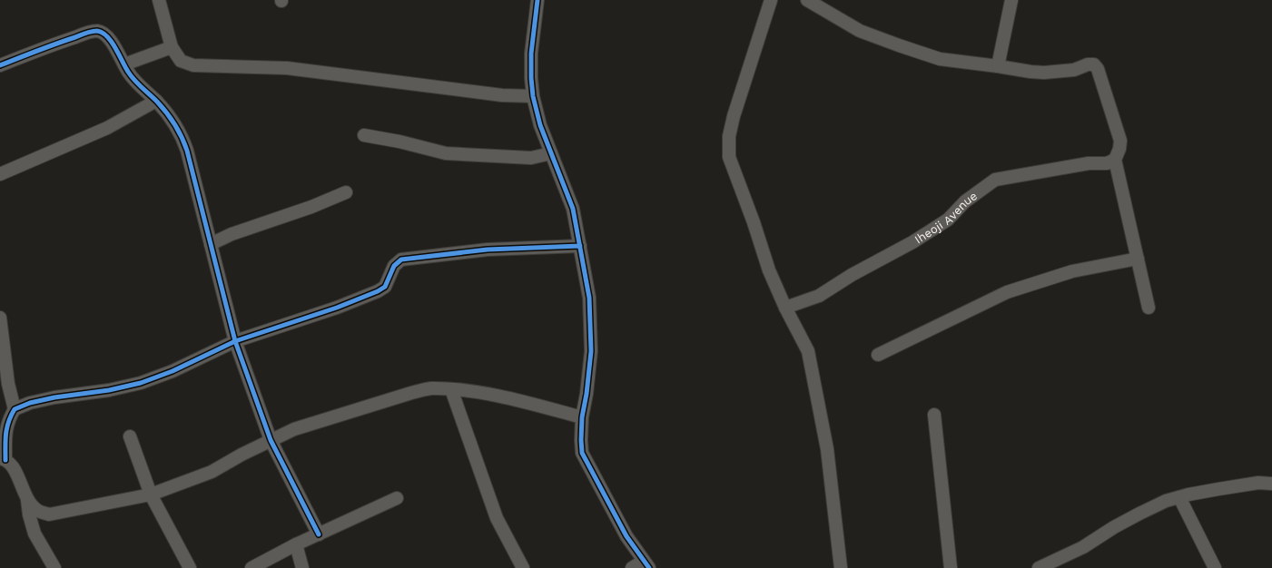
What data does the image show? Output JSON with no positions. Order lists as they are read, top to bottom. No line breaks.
{"streets":{"street":["Iheoji Avenue"]}}
